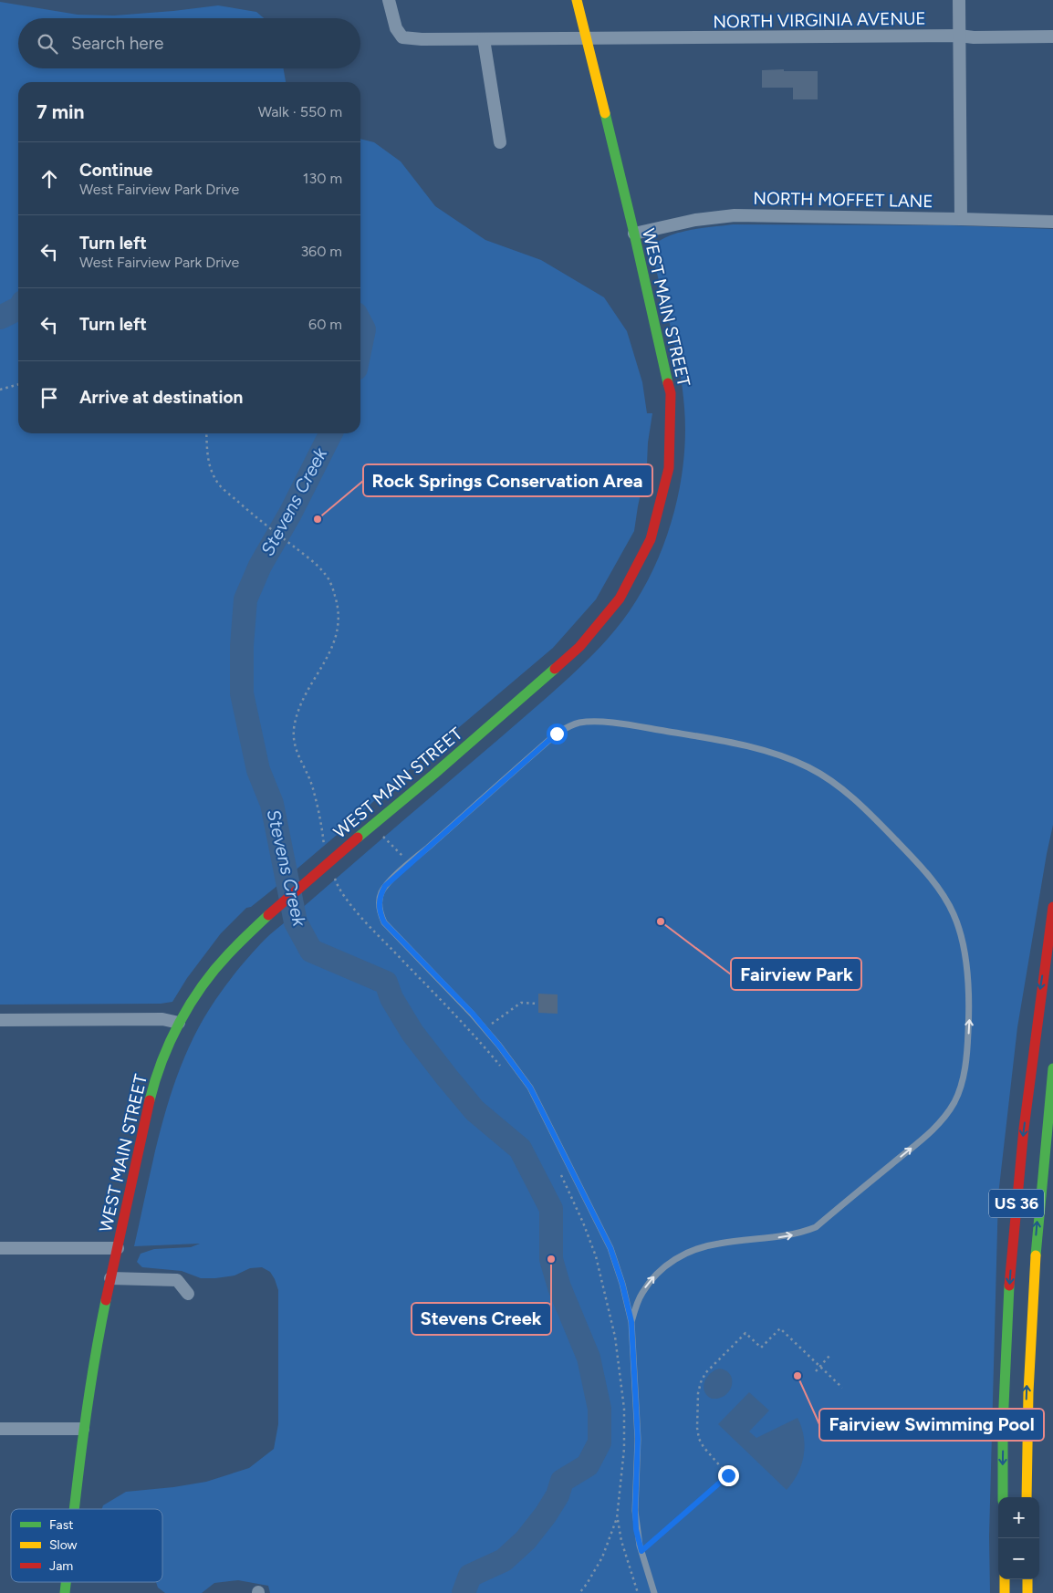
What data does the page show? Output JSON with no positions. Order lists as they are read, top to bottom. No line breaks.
{"streets":{"street":["NORTH VIRGINIA AVENUE","NORTH MOFFET LANE","WEST MAIN STREET","US 36"]},"crossings":[["NORTH VIRGINIA AVENUE","WEST MAIN STREET"],["NORTH MOFFET LANE","WEST MAIN STREET"]],"water":["Stevens Creek"],"places":["Rock Springs Conservation Area","Fairview Park","Stevens Creek","Fairview Swimming Pool"],"legend":["Fast","Slow","Jam"],"page":{"search":"Search here","heading":["7 min","Walk · 550 m"],"list":[["Continue","West Fairview Park Drive","130 m"],["Turn left","West Fairview Park Drive","360 m"],["Turn left","60 m"],"Arrive at destination"],"map_buttons":["+","−"]}}
